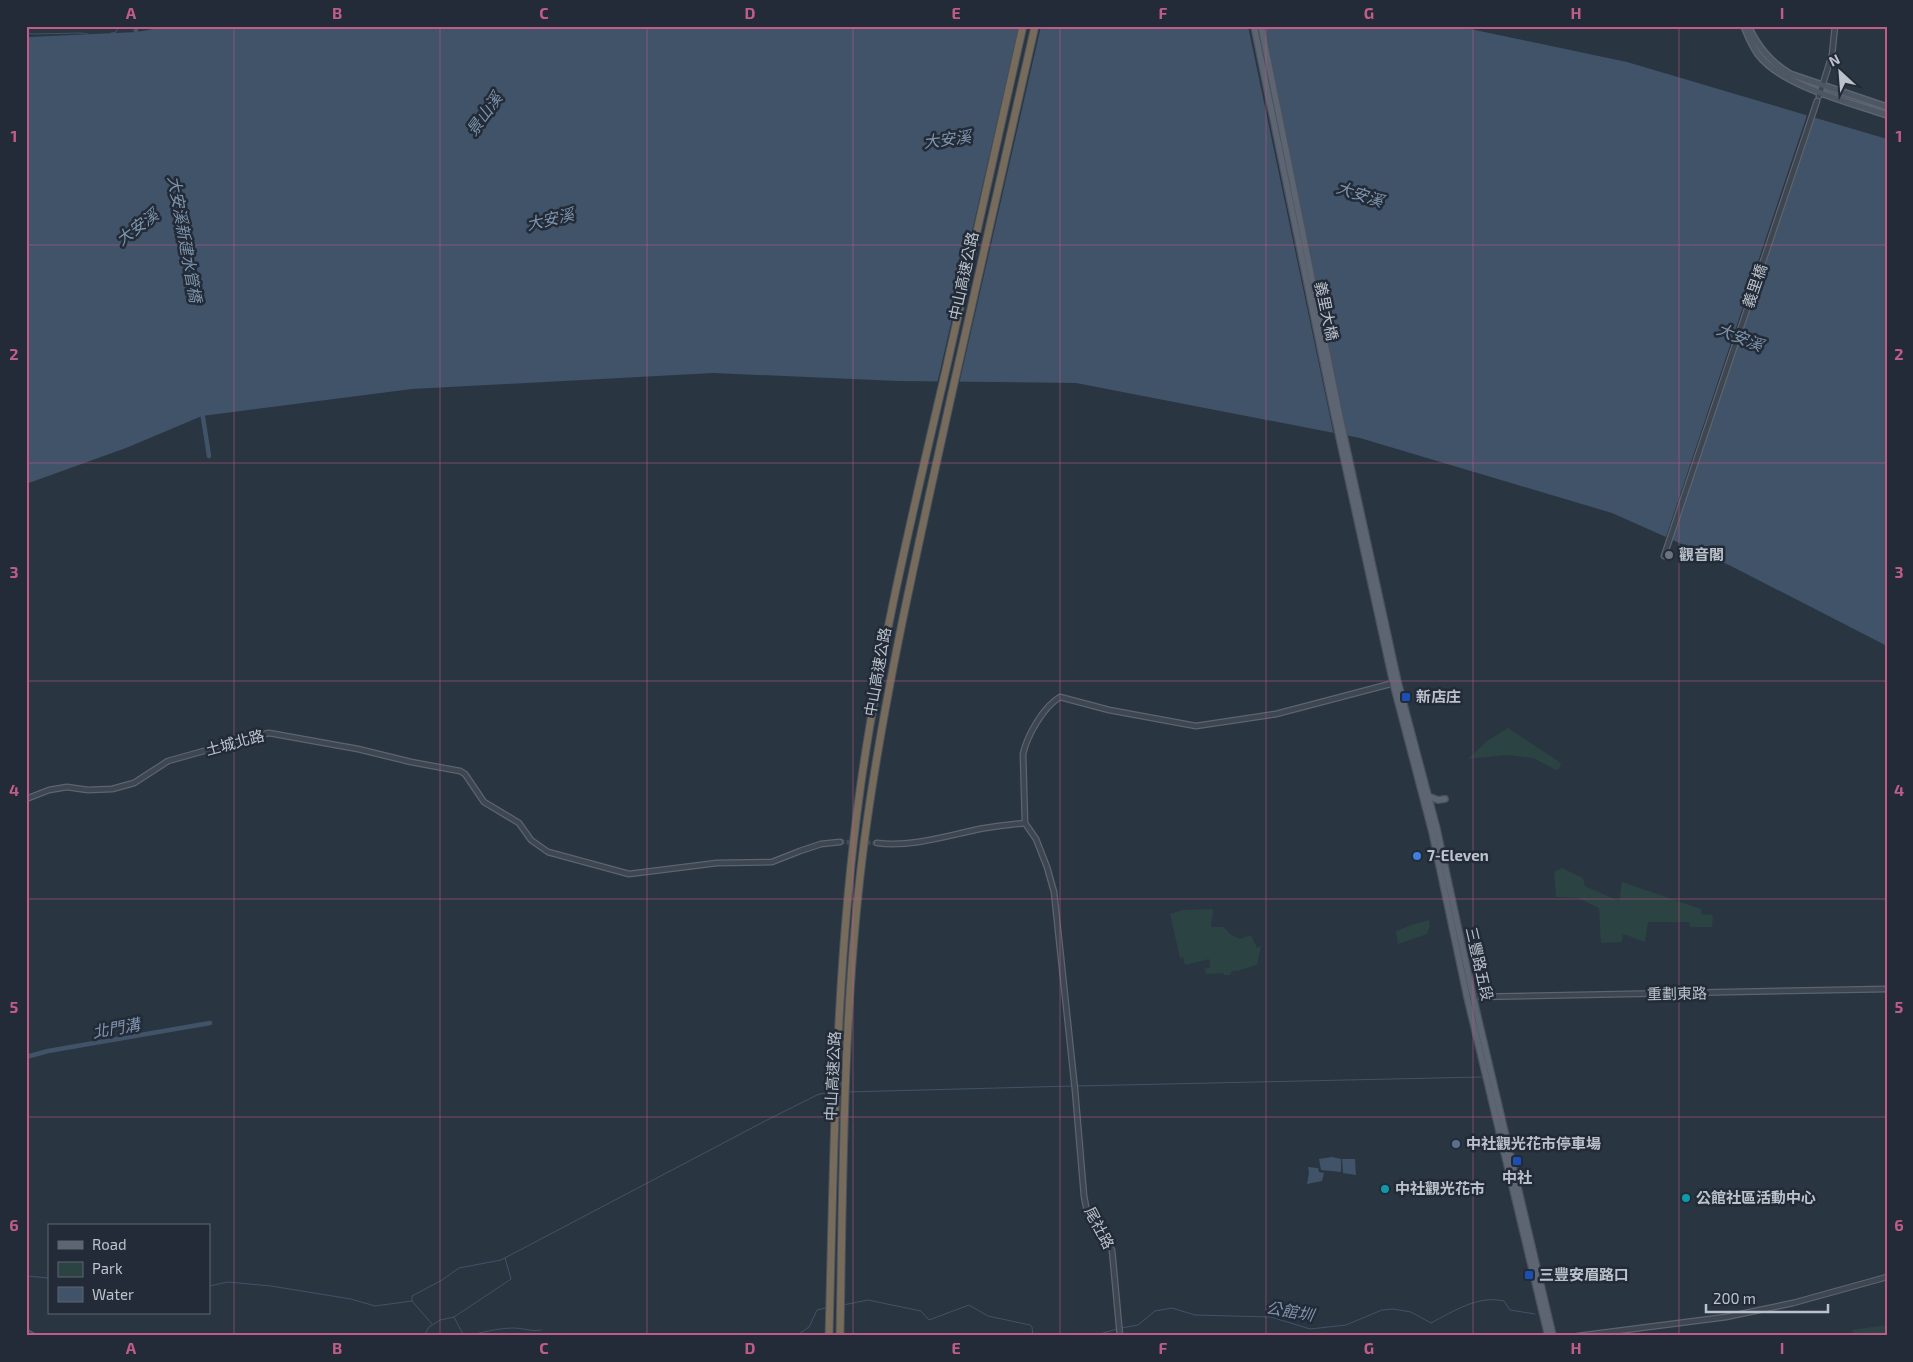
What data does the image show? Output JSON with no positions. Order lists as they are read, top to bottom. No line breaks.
{"streets":{"highway":["中山高速公路"],"main road":["義里大橋","三豐路五段"],"street":["義里橋","土城北路","重劃東路","尾社路"]},"crossings":[["義里大橋","三豐路五段"],["三豐路五段","重劃東路"]],"water":["景山溪","大安溪","大安溪新建水管橋","北門溝","公館圳"],"places":{"other":["觀音閣","7-Eleven","中社觀光花市停車場","中社觀光花市","公館社區活動中心"],"transit":["新店庄","中社","三豐安眉路口"]},"legend":["Road","Park","Water"],"scale_bar":"200 m","north":"top left","grid":{"columns":["A","B","C","D","E","F","G","H","I"],"rows":["1","2","3","4","5","6"]}}
